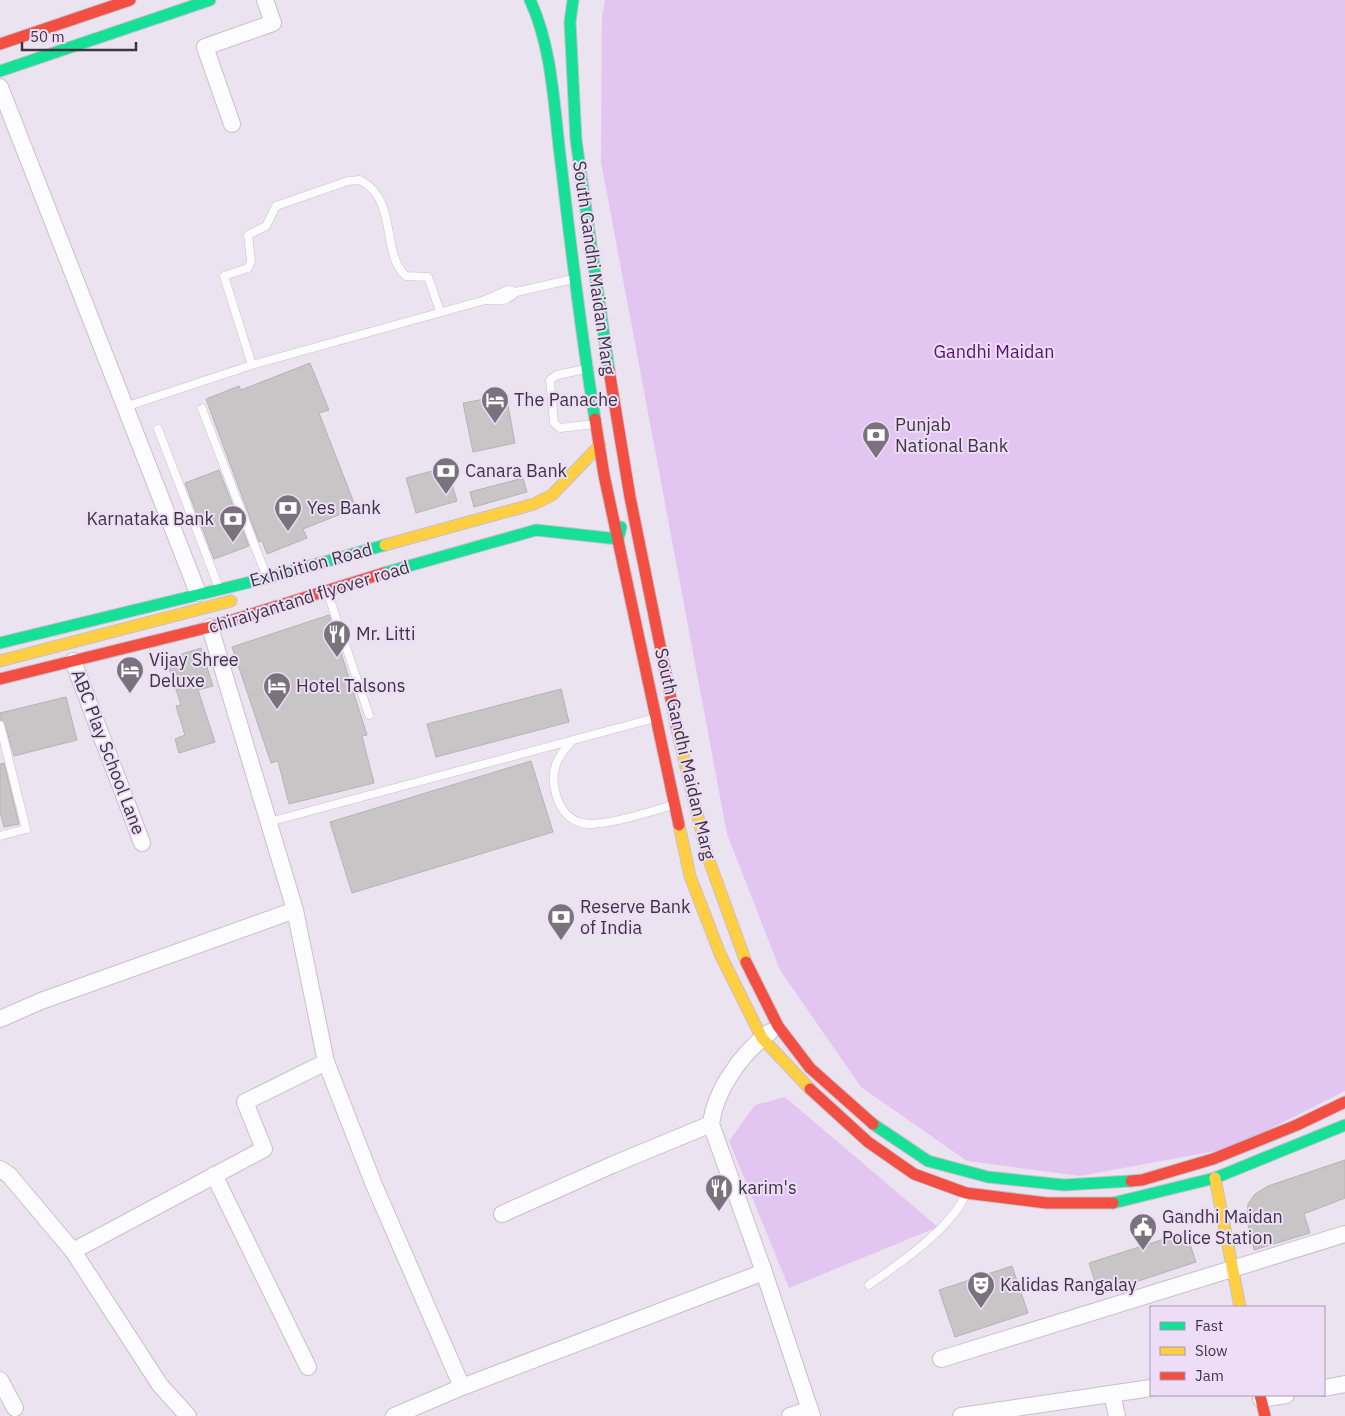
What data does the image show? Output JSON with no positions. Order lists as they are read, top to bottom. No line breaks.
{"streets":{"main road":["South Gandhi Maidan Marg","Exhibition Road","chiraiyantand flyover road"],"street":["ABC Play School Lane"]},"crossings":[["chiraiyantand flyover road","ABC Play School Lane"]],"parks":["Gandhi Maidan"],"places":{"hotel":["The Panache","Vijay Shree Deluxe","Hotel Talsons"],"bank":["Punjab National Bank","Canara Bank","Yes Bank","Karnataka Bank","Reserve Bank of India"],"restaurant":["Mr. Litti","karim's"],"public building":["Gandhi Maidan Police Station"],"theatre":["Kalidas Rangalay"]},"legend":["Fast","Slow","Jam"],"scale_bar":"50 m"}
